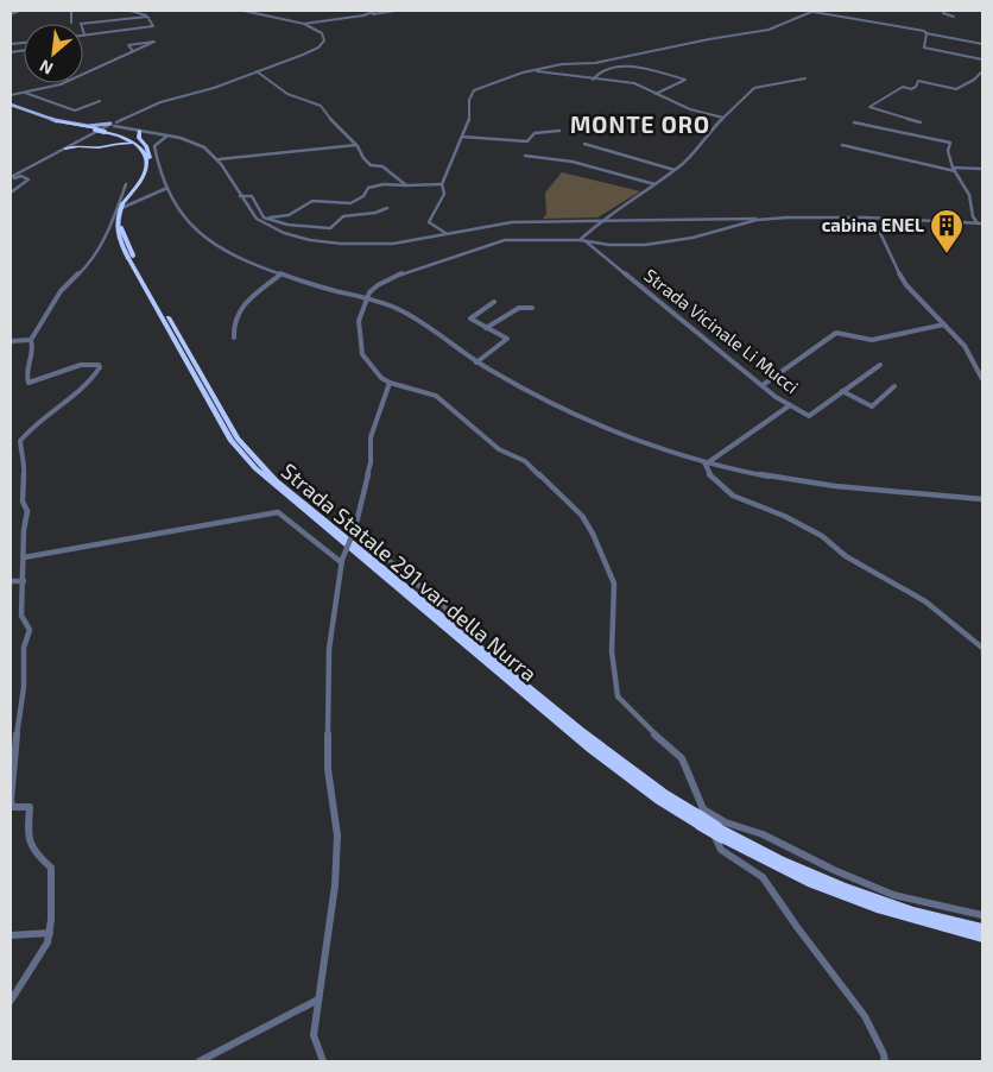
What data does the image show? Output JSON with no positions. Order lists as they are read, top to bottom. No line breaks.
{"streets":{"highway":["Strada Statale 291 var della Nurra"],"street":["Strada Vicinale Li Mucci"]},"districts":["MONTE ORO"],"places":{"building":["cabina ENEL"]},"north":"bottom left"}
